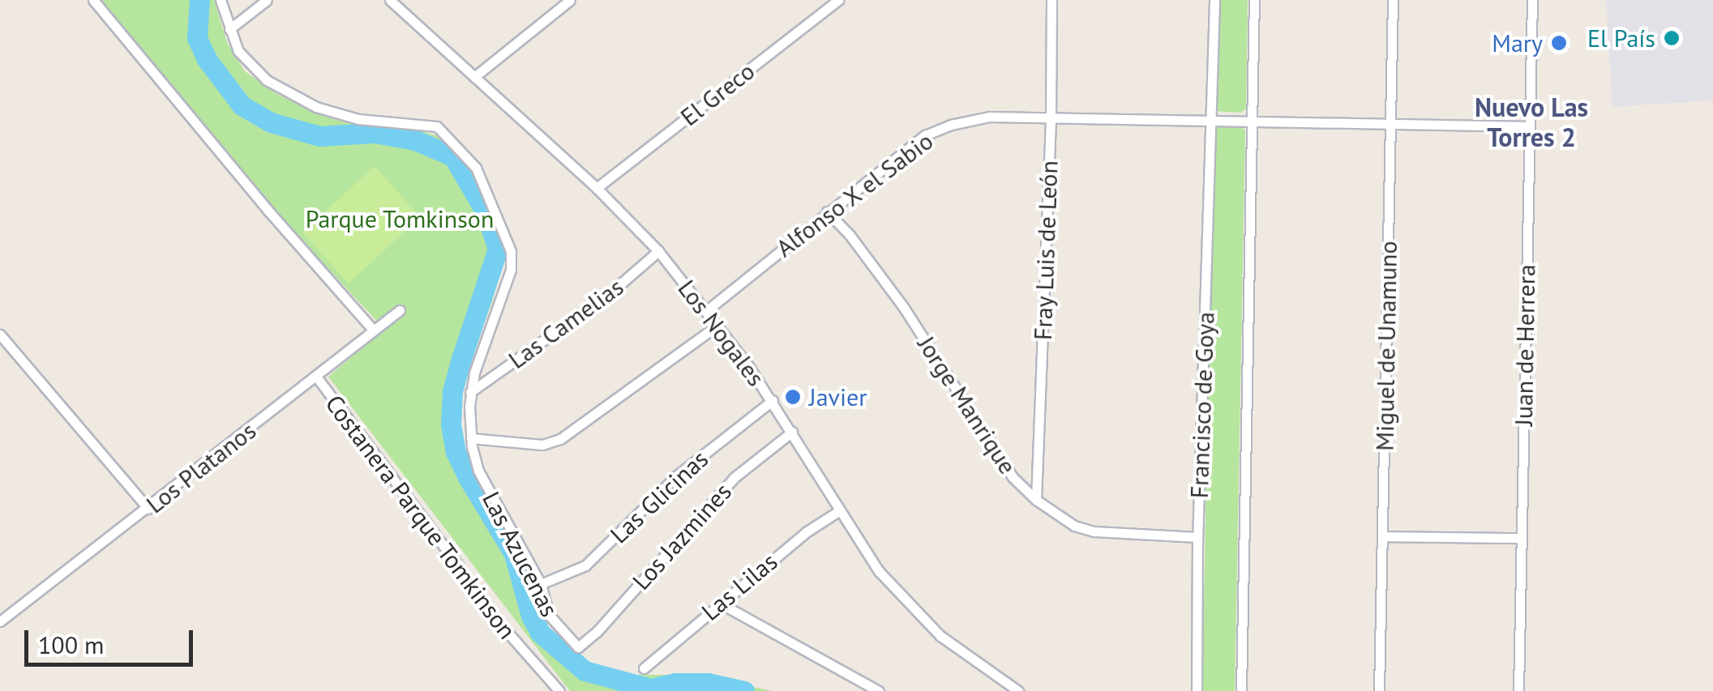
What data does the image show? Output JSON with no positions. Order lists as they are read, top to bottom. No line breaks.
{"streets":{"street":["El Greco","Alfonso X el Sabio","Fray Luis de León","Las Camelias","Los Nogales","Juan de Herrera","Miguel de Unamuno","Jorge Manrique","Francisco de Goya","Los Platanos","Las Glicinas","Costanera Parque Tomkinson","Los Jazmines","Las Azucenas","Las Lilas"]},"crossings":[["El Greco","Los Nogales"],["Alfonso X el Sabio","Fray Luis de León"],["Alfonso X el Sabio","Los Nogales"],["Alfonso X el Sabio","Jorge Manrique"],["Alfonso X el Sabio","Francisco de Goya"],["Fray Luis de León","Jorge Manrique"],["Las Camelias","Los Nogales"],["Las Camelias","Las Azucenas"],["Los Nogales","Las Glicinas"],["Los Nogales","Los Jazmines"],["Los Nogales","Las Lilas"],["Jorge Manrique","Francisco de Goya"],["Los Platanos","Costanera Parque Tomkinson"],["Las Glicinas","Las Azucenas"],["Los Jazmines","Las Azucenas"]],"districts":["Nuevo Las Torres 2"],"parks":["Parque Tomkinson"],"places":["El País","Mary","Javier"],"scale_bar":"100 m"}
